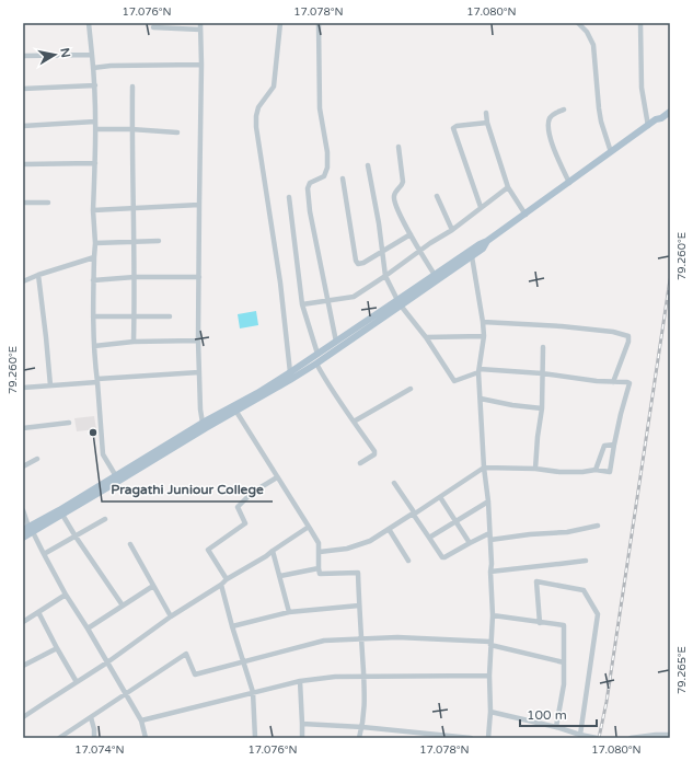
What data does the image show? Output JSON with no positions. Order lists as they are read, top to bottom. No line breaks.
{"places":["Pragathi Juniour College"],"scale_bar":"100 m","north":"right","coordinates":["17.076°N","17.078°N","17.080°N","79.260°E","79.265°E","17.074°N"]}
